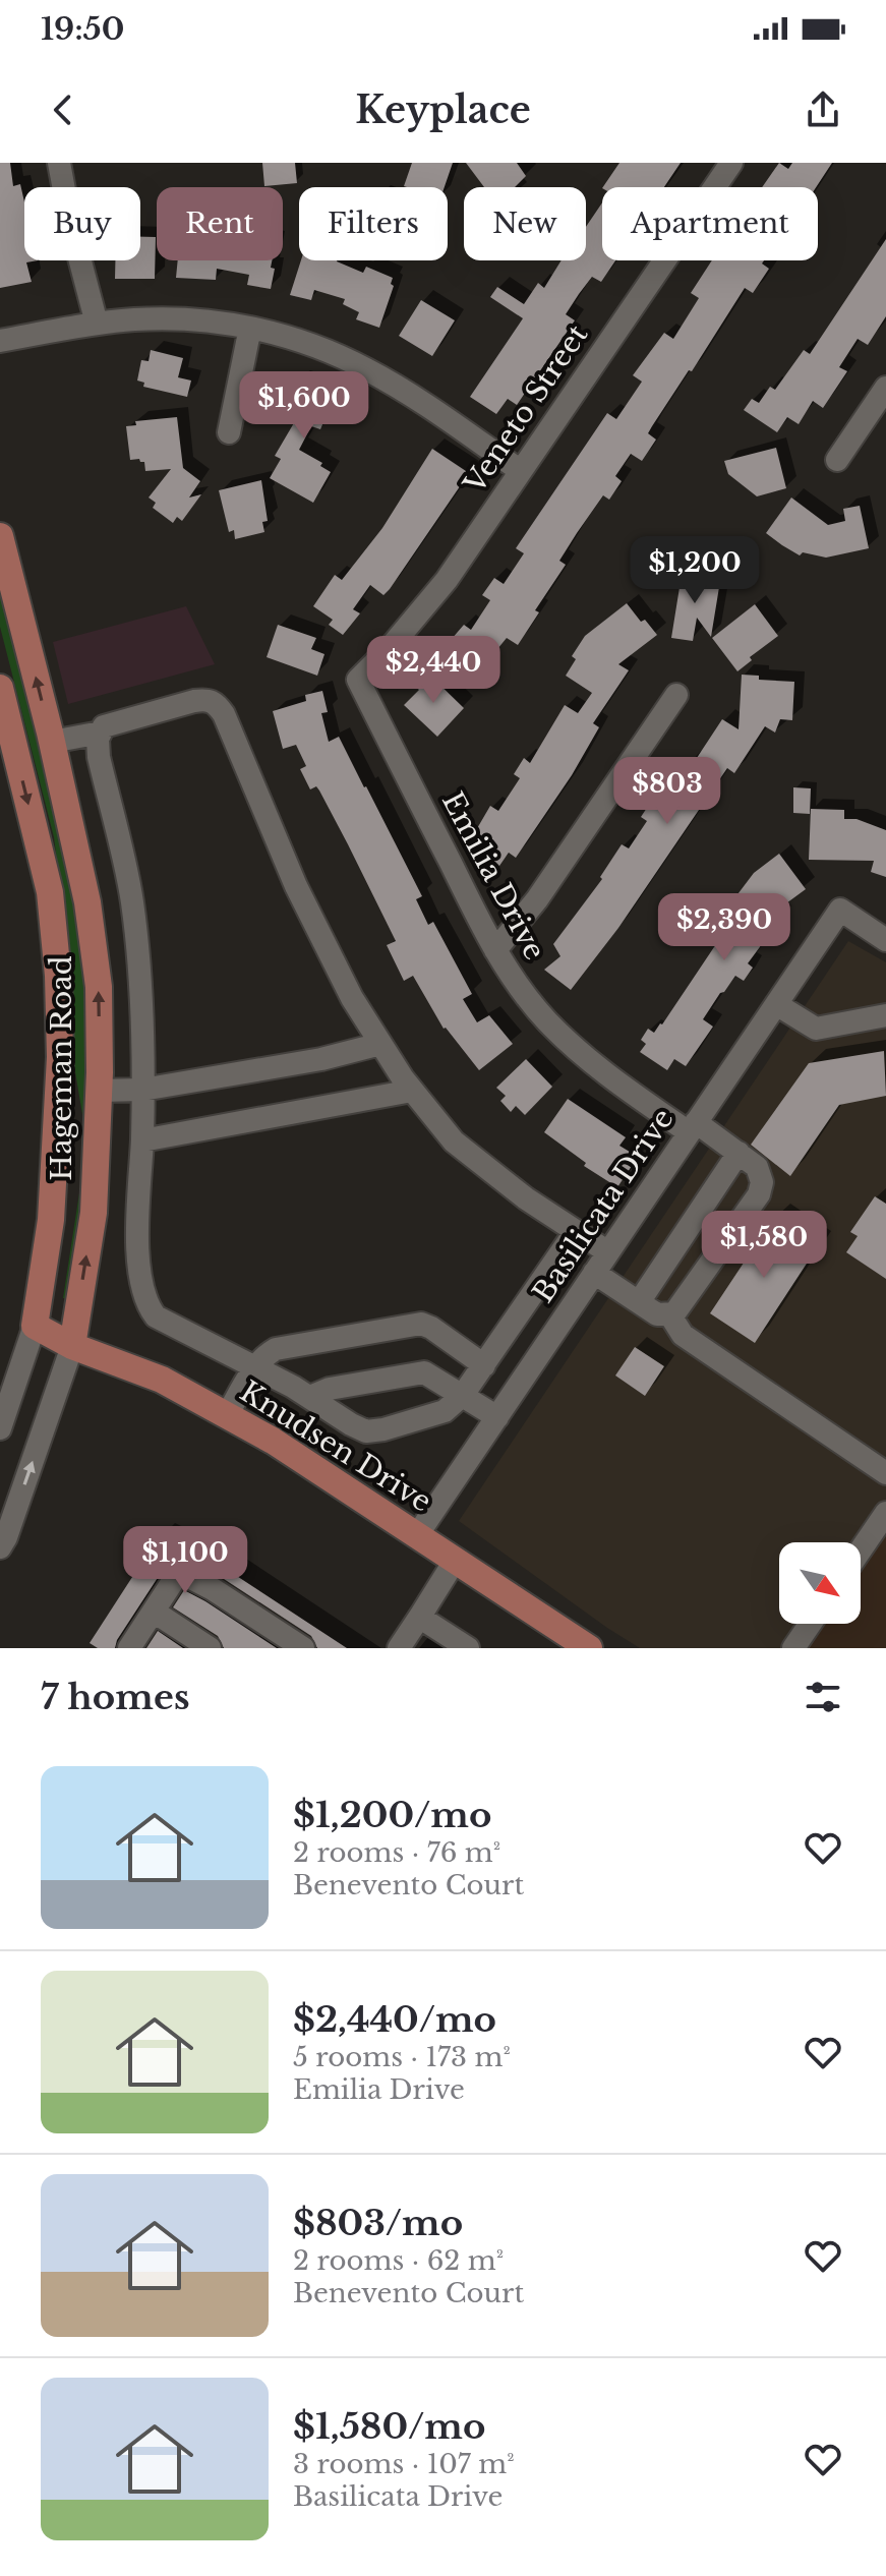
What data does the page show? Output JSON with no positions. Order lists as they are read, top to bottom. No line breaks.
{"streets":{"main road":["Hageman Road","Knudsen Drive"],"street":["Veneto Street","Emilia Drive","Basilicata Drive"]},"crossings":[["Veneto Street","Emilia Drive"],["Emilia Drive","Basilicata Drive"],["Hageman Road","Knudsen Drive"],["Basilicata Drive","Knudsen Drive"]],"north":"bottom right","page":{"status":"19:50","header":"Keyplace","chip":["Buy","Rent","Filters","New","Apartment"],"price":["$1,600","$1,200","$2,440","$803","$2,390","$1,580","$1,100"],"heading":"7 homes","list":[{"name":"$1,200/mo","note":"2 rooms · 76 m² · Benevento Court"},{"name":"$2,440/mo","note":"5 rooms · 173 m² · Emilia Drive"},{"name":"$803/mo","note":"2 rooms · 62 m² · Benevento Court"},{"name":"$1,580/mo","note":"3 rooms · 107 m² · Basilicata Drive"}]}}
